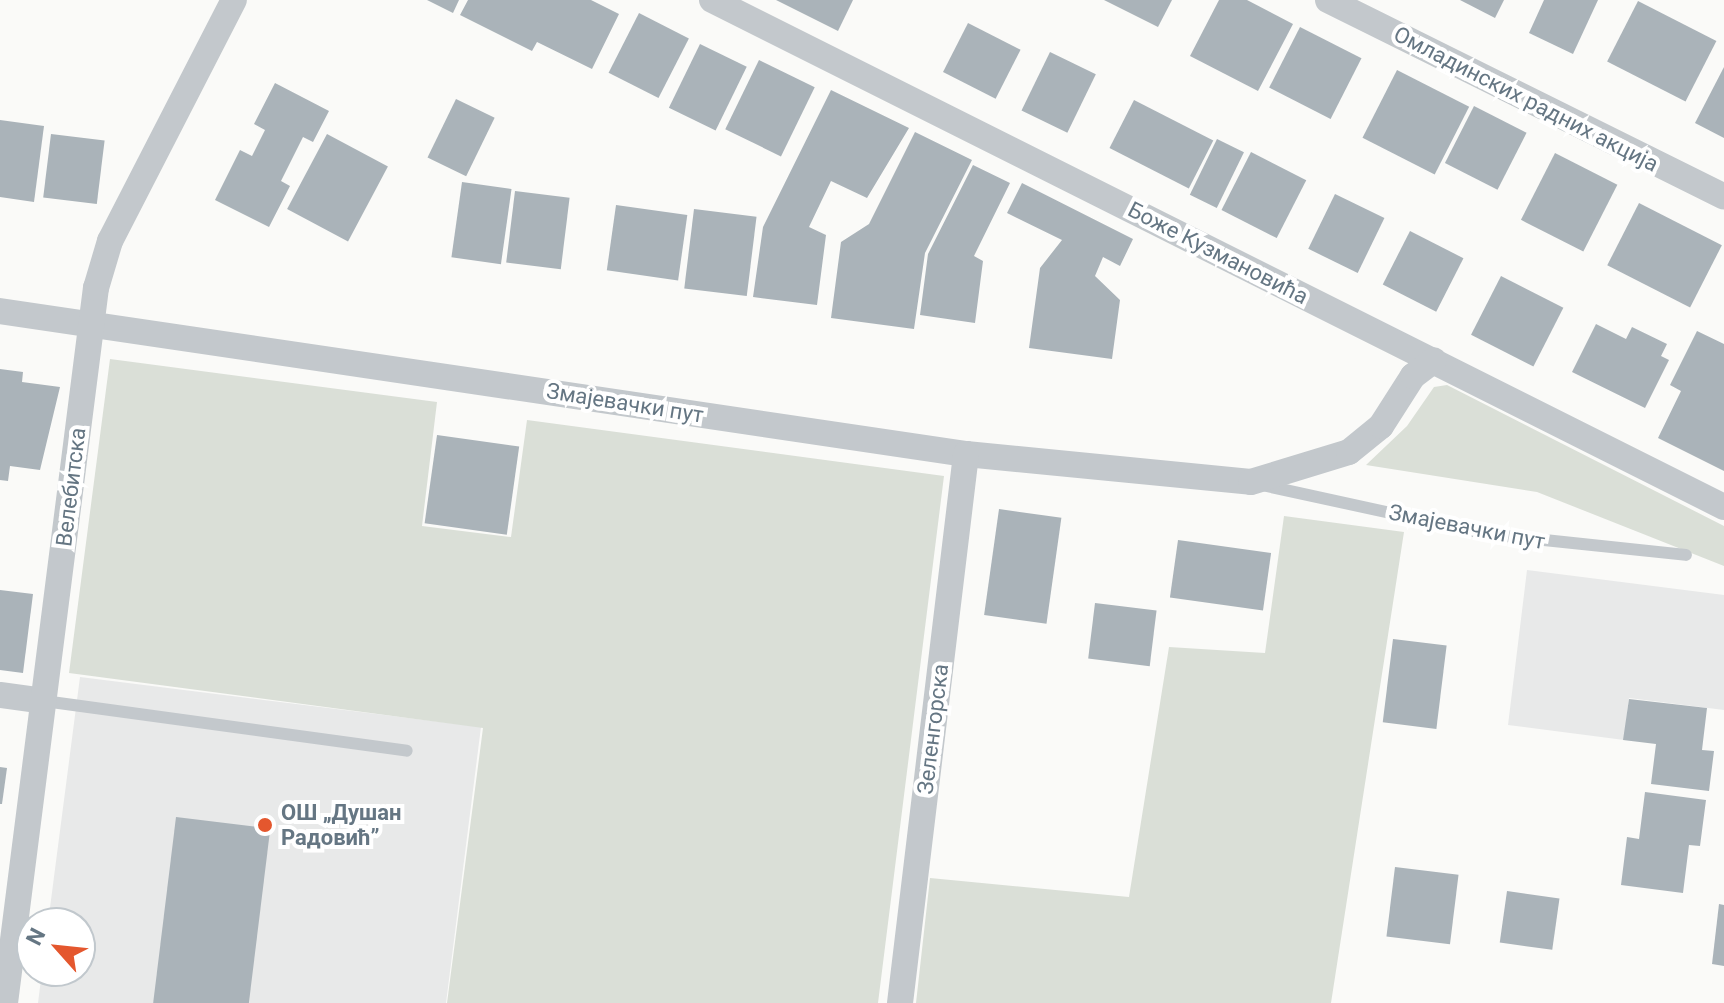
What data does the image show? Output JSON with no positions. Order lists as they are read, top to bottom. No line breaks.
{"streets":{"street":["Омладинских радних акција","Боже Кузмановића","Змајевачки пут","Велебитска","Зеленгорска"]},"crossings":[["Боже Кузмановића","Змајевачки пут"],["Змајевачки пут","Велебитска"],["Змајевачки пут","Зеленгорска"]],"places":["ОШ „Душан Радовић”"],"north":"top left"}
